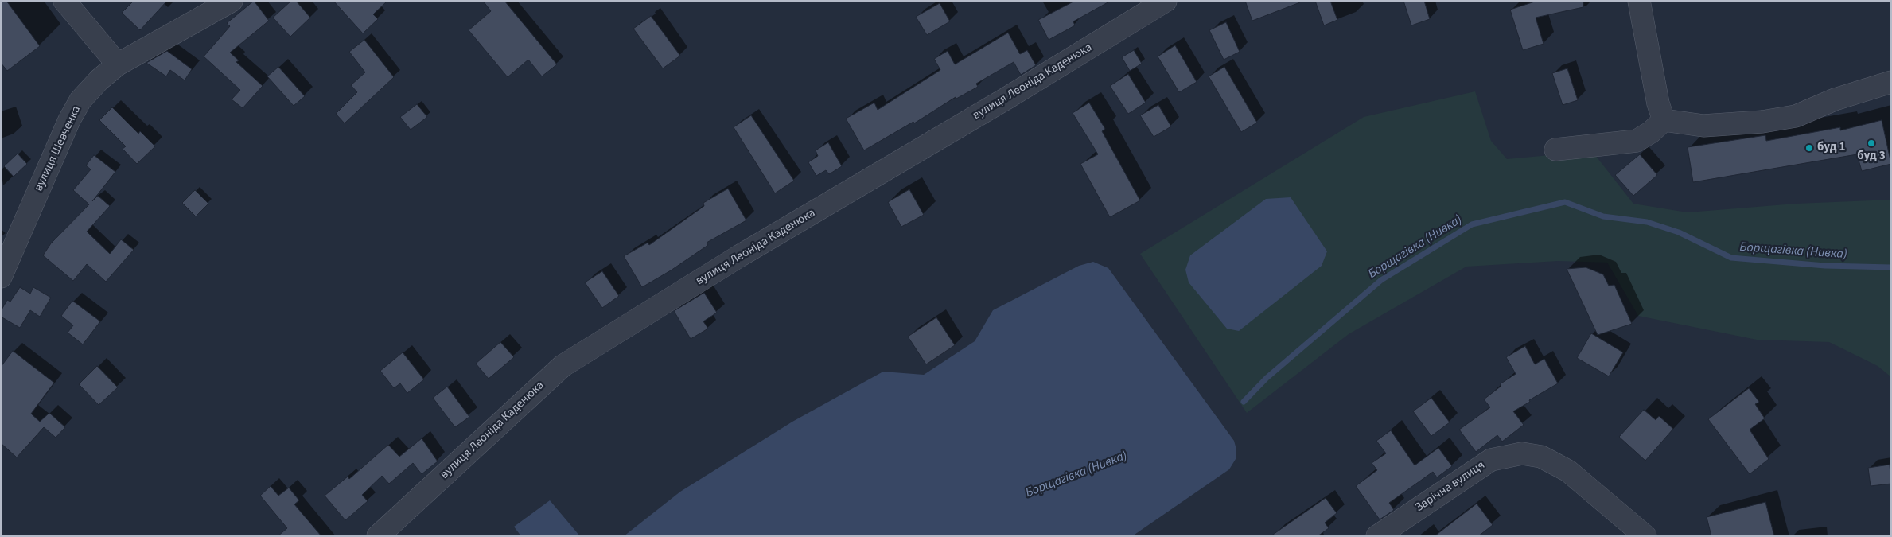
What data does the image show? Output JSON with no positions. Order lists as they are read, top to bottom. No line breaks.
{"streets":{"street":["вулиця Леоніда Каденюка","вулиця Шевченка","Зарічна вулиця"]},"water":["Борщагівка (Нивка)"],"places":["буд 3","буд 1"]}
